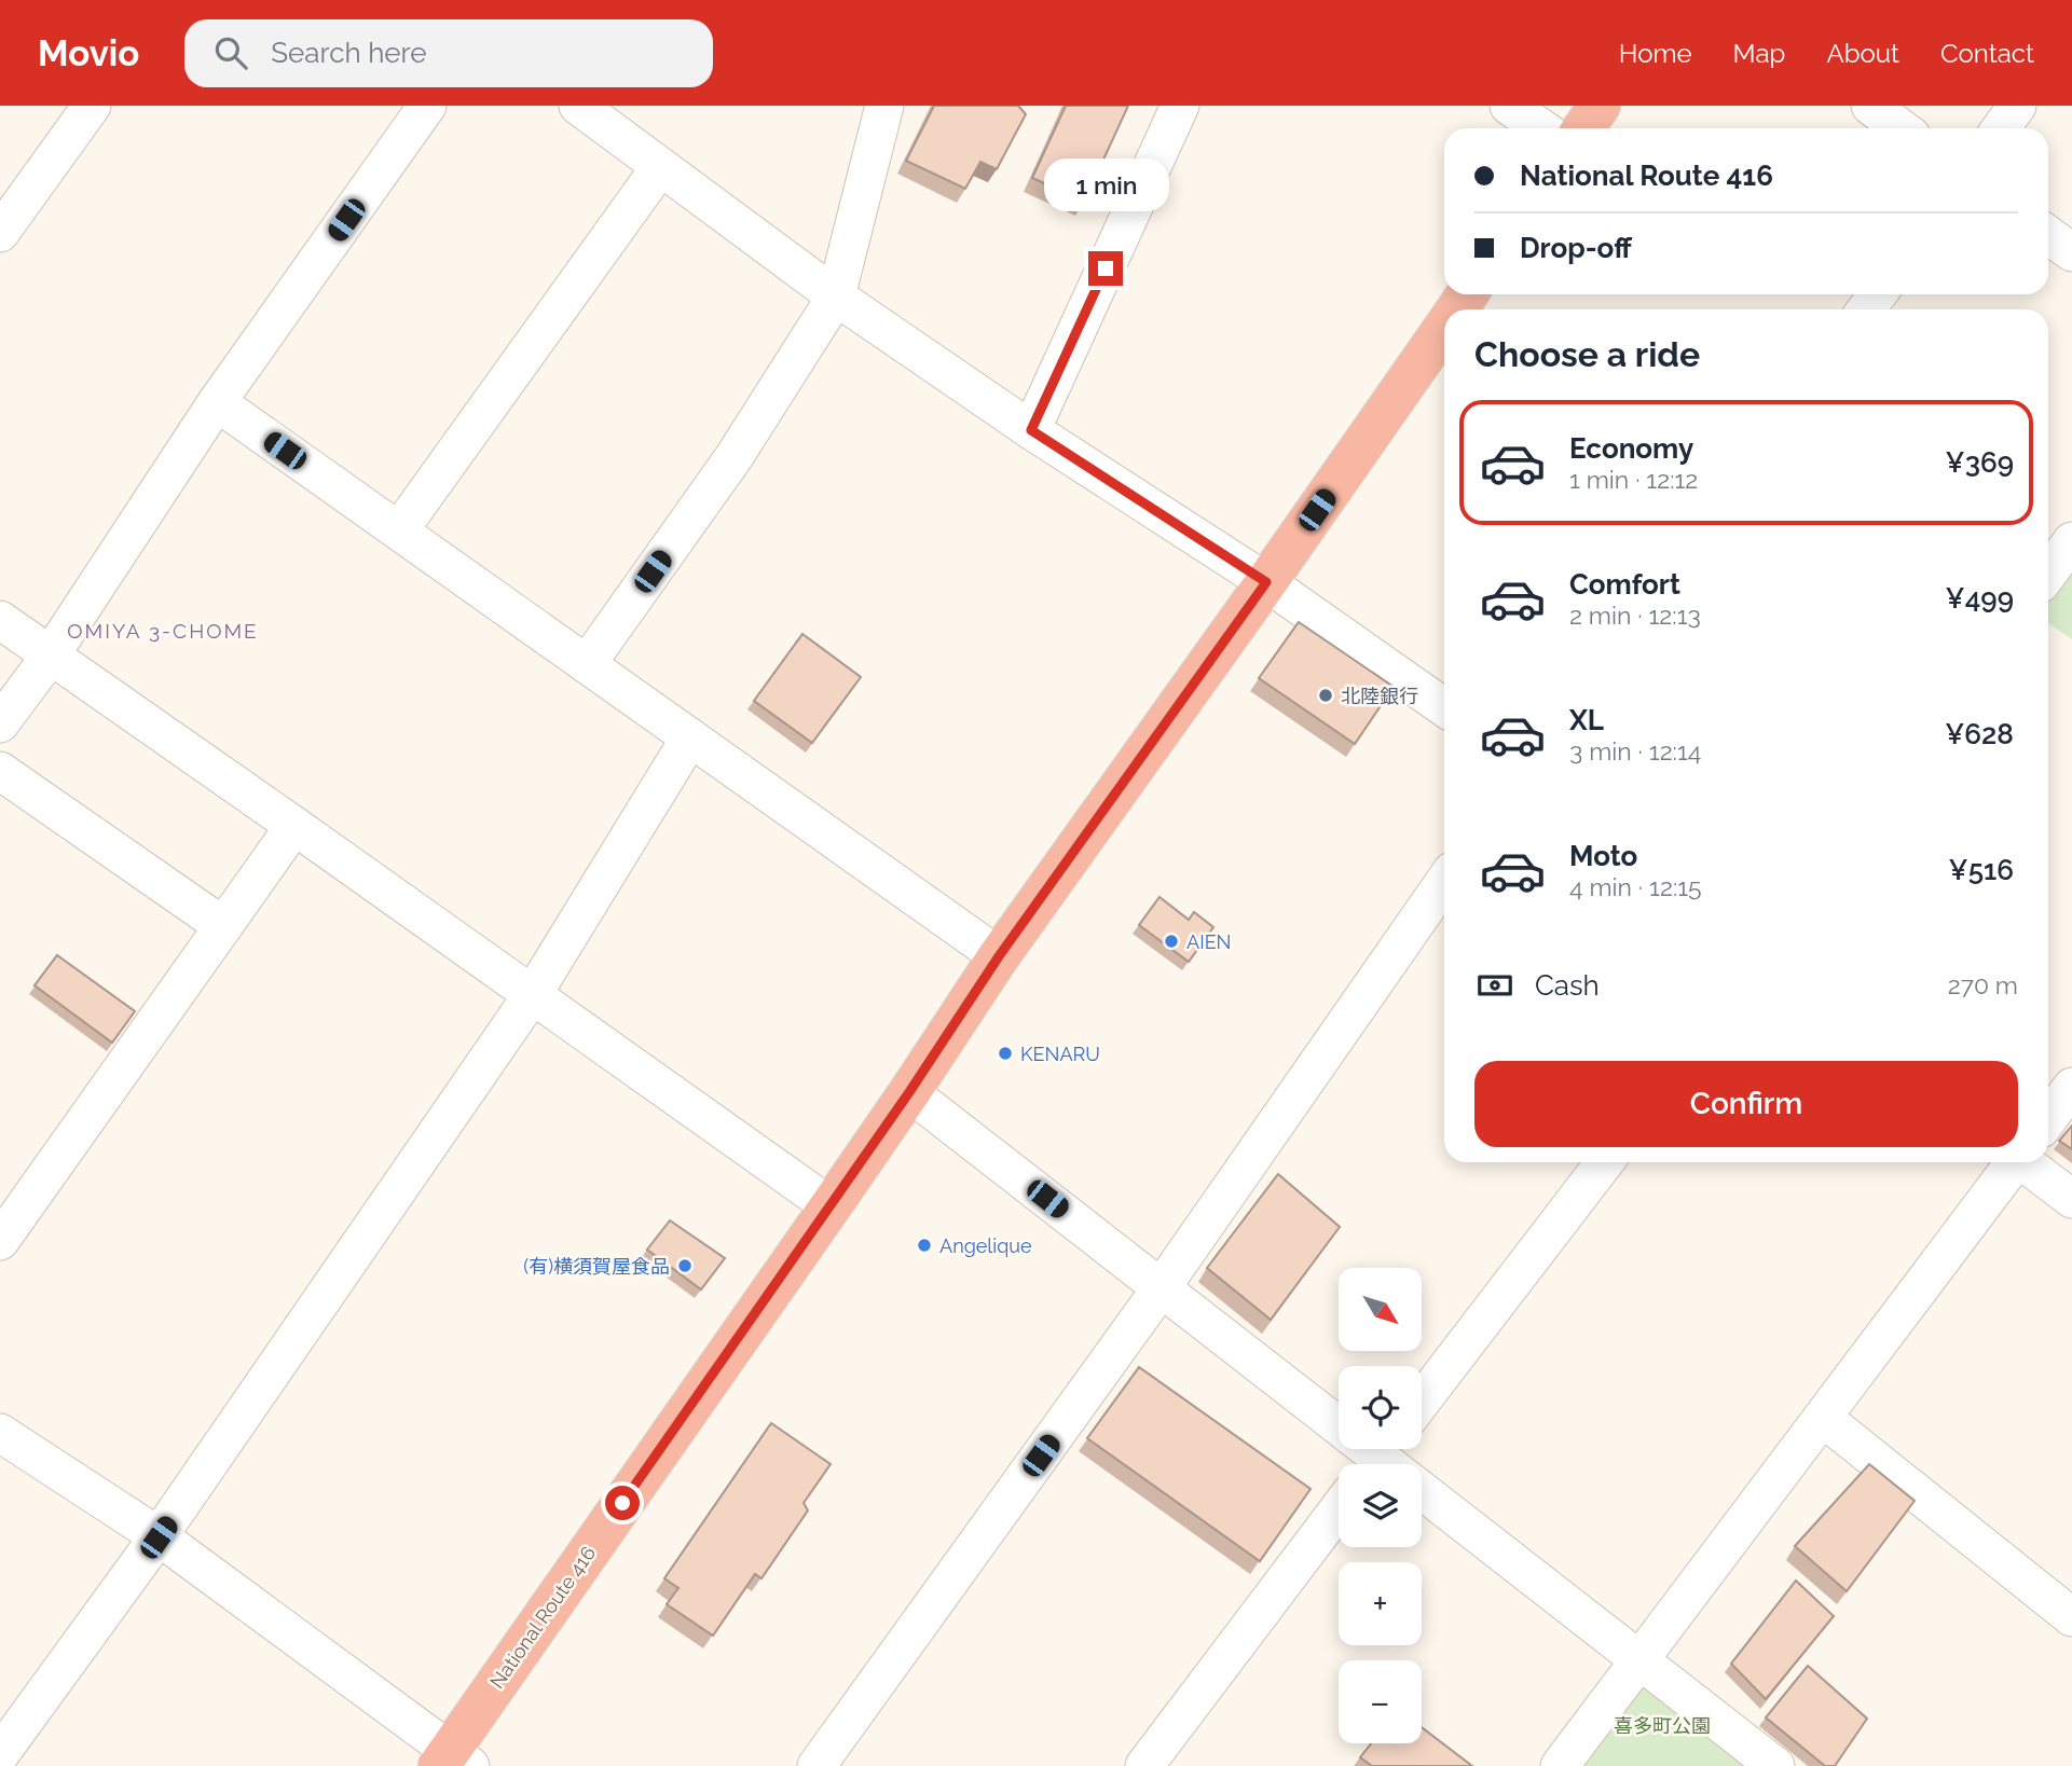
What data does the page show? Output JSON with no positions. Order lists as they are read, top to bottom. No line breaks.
{"streets":{"highway":["National Route 416"]},"districts":["OMIYA 3-CHOME"],"parks":["喜多町公園"],"places":["北陸銀行","AIEN","KENARU","Angelique","(有)横須賀屋食品"],"north":"bottom right","page":{"header":"Movio","search":"Search here","nav":["Home","Map","About","Contact"],"banner":["National Route 416","Drop-off"],"bubble":"1 min","heading":"Choose a ride","list":[{"name":"Economy","note":"1 min · 12:12","value":"¥369"},{"name":"Comfort","note":"2 min · 12:13","value":"¥499"},{"name":"XL","note":"3 min · 12:14","value":"¥628"},{"name":"Moto","note":"4 min · 12:15","value":"¥516"}],"pay":["Cash","270 m"],"buttons":"Confirm","map_buttons":["+","−"]}}
